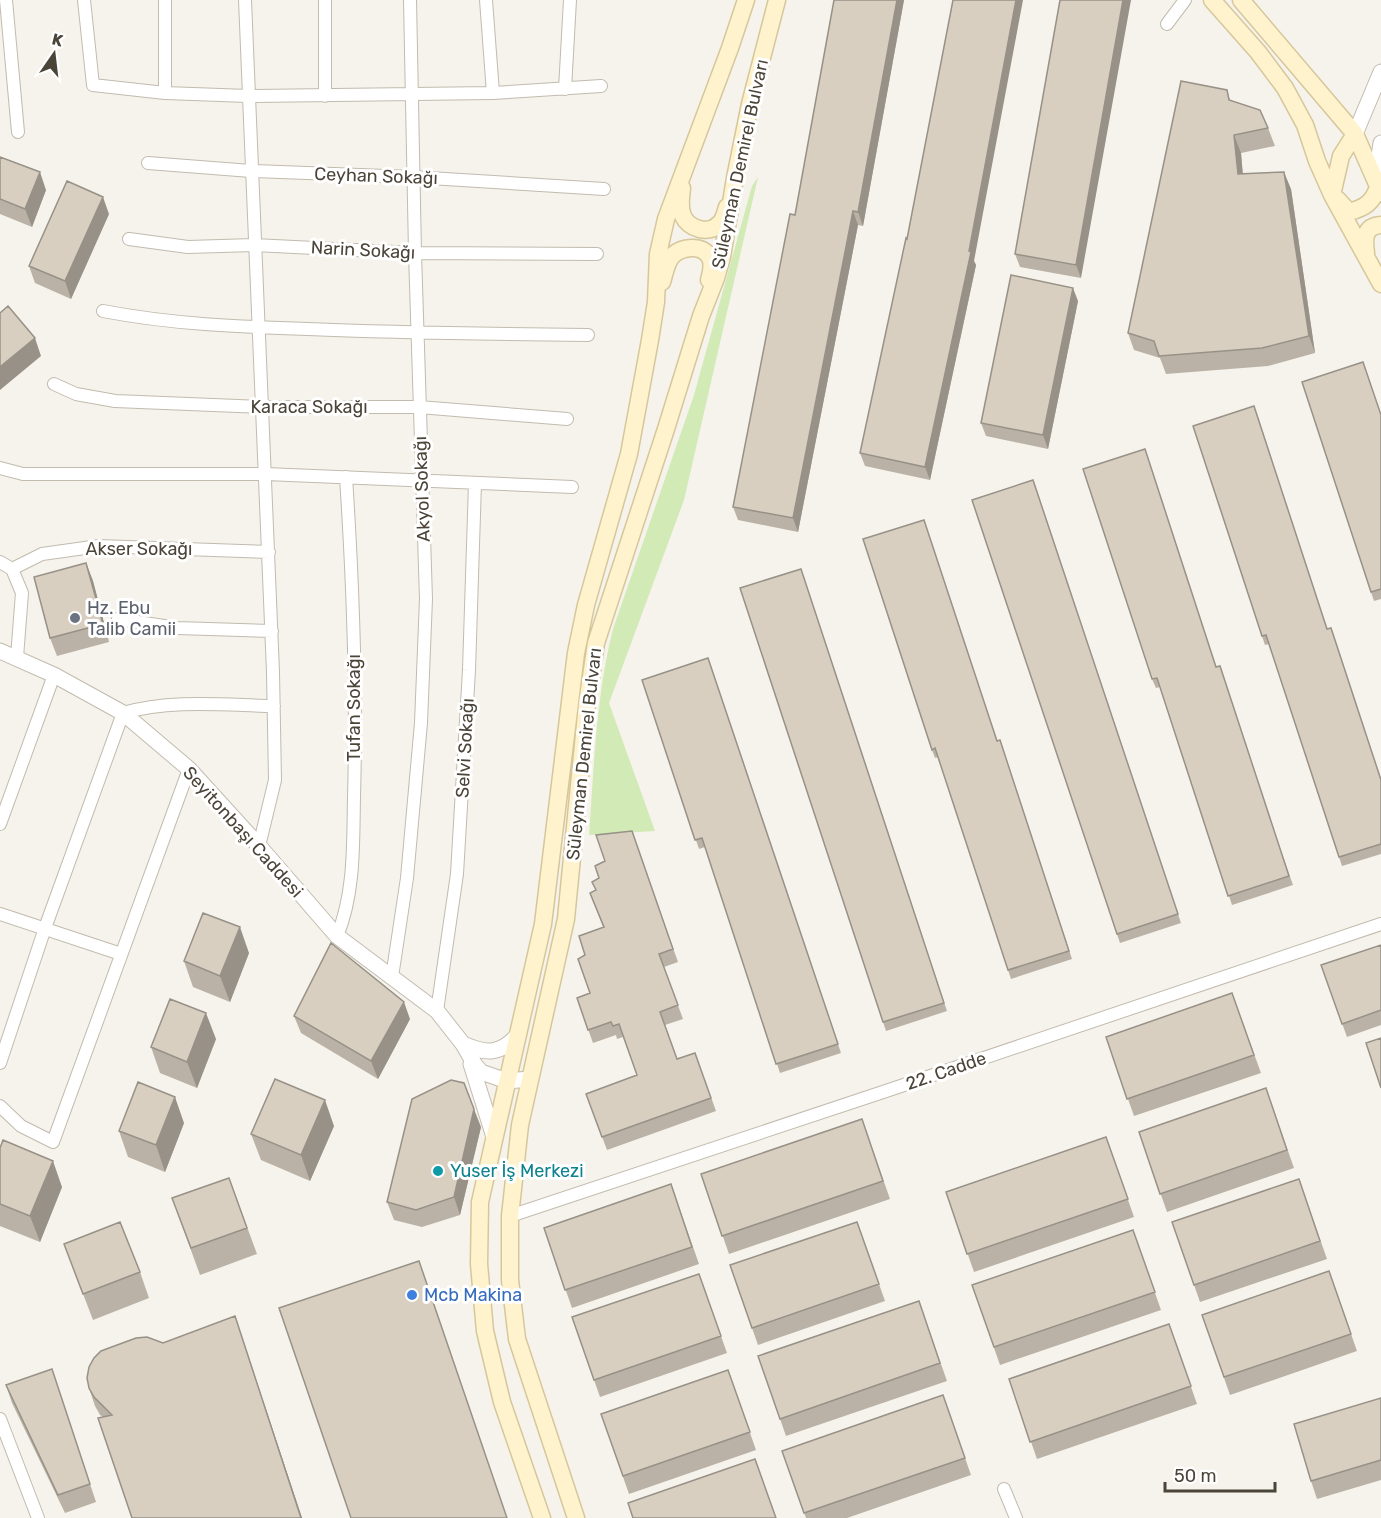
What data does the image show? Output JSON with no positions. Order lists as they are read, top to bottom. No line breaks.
{"streets":{"main road":["Süleyman Demirel Bulvarı"],"street":["Ceyhan Sokağı","Narin Sokağı","Karaca Sokağı","Akyol Sokağı","Akser Sokağı","Tufan Sokağı","Selvi Sokağı","Seyitonbaşı Caddesi","22. Cadde"]},"crossings":[["Süleyman Demirel Bulvarı","Seyitonbaşı Caddesi"],["Süleyman Demirel Bulvarı","22. Cadde"],["Ceyhan Sokağı","Akyol Sokağı"],["Narin Sokağı","Akyol Sokağı"],["Karaca Sokağı","Akyol Sokağı"],["Akyol Sokağı","Seyitonbaşı Caddesi"],["Tufan Sokağı","Seyitonbaşı Caddesi"],["Selvi Sokağı","Seyitonbaşı Caddesi"]],"places":["Hz. Ebu Talib Camii","Yuser İş Merkezi","Mcb Makina"],"scale_bar":"50 m","north":"top"}
